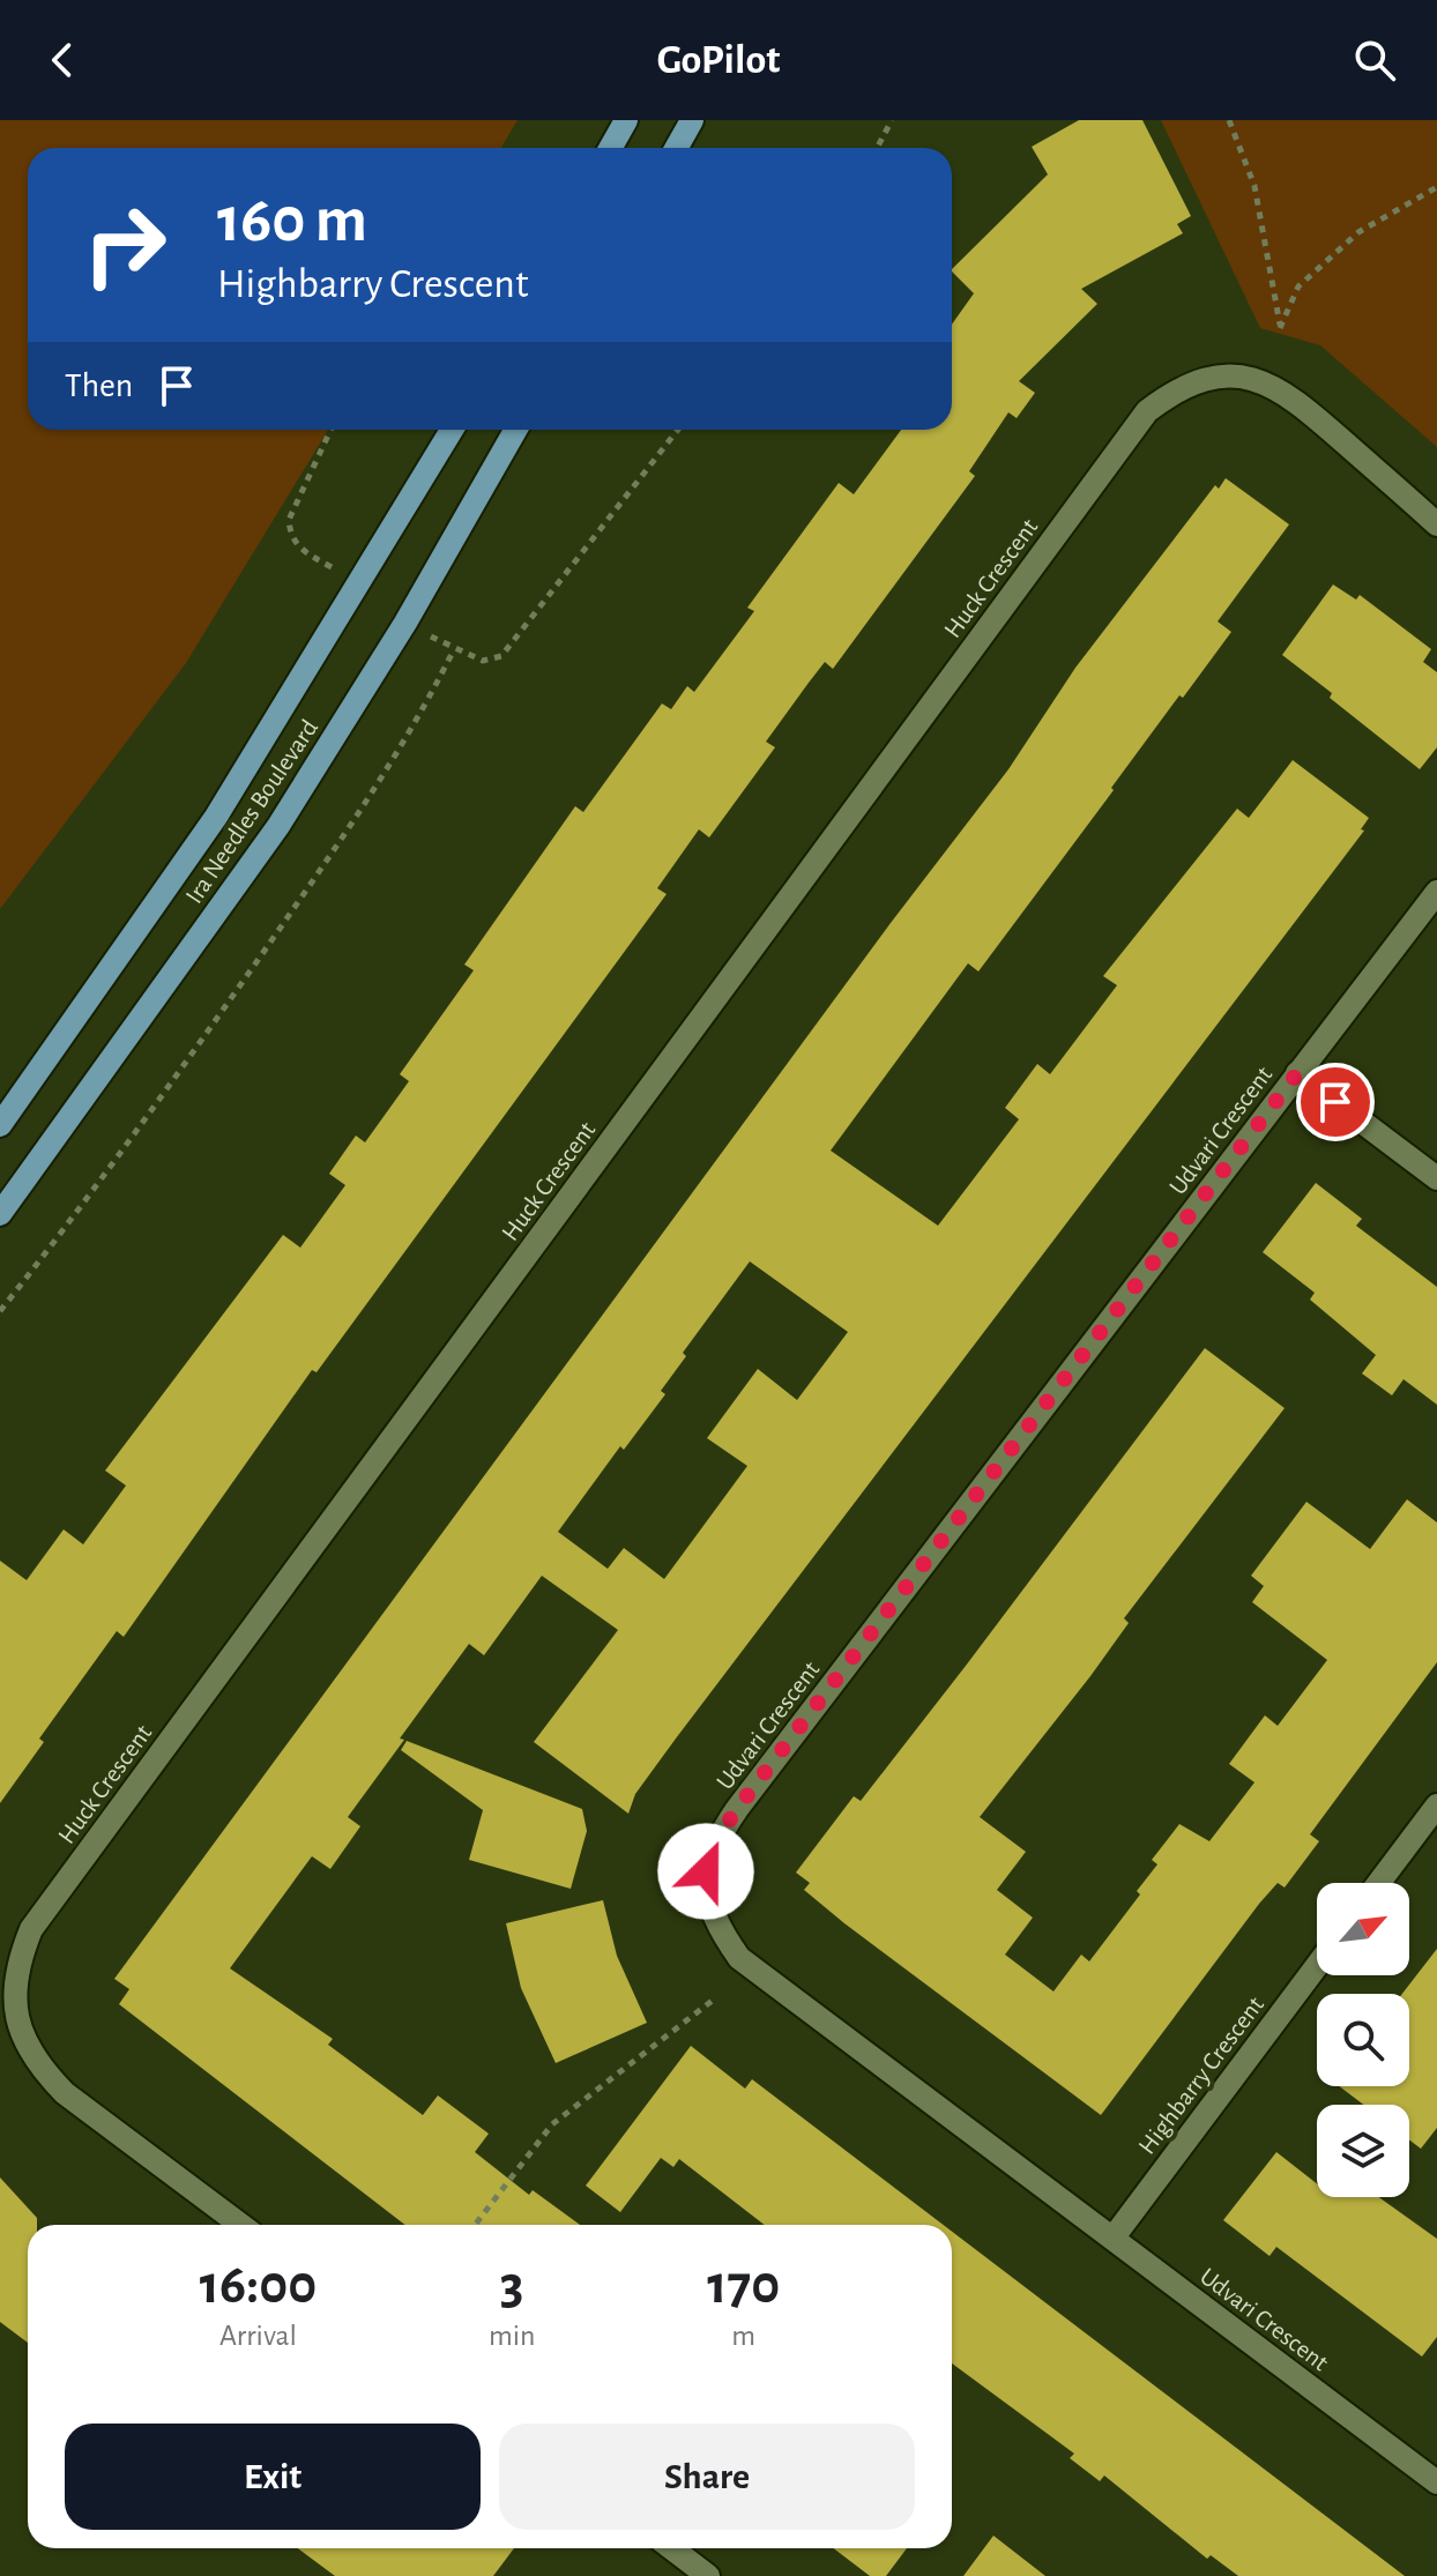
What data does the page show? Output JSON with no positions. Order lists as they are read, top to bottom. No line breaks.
{"streets":{"main road":["Ira Needles Boulevard"],"street":["Huck Crescent","Udvari Crescent","Highbarry Crescent"]},"crossings":[["Udvari Crescent","Highbarry Crescent"]],"north":"top right","page":{"header":"GoPilot","turn":["160 m","Highbarry Crescent"],"then":"Then","eta":["16:00","Arrival","3","min","170","m"],"buttons":["Exit","Share"]}}
